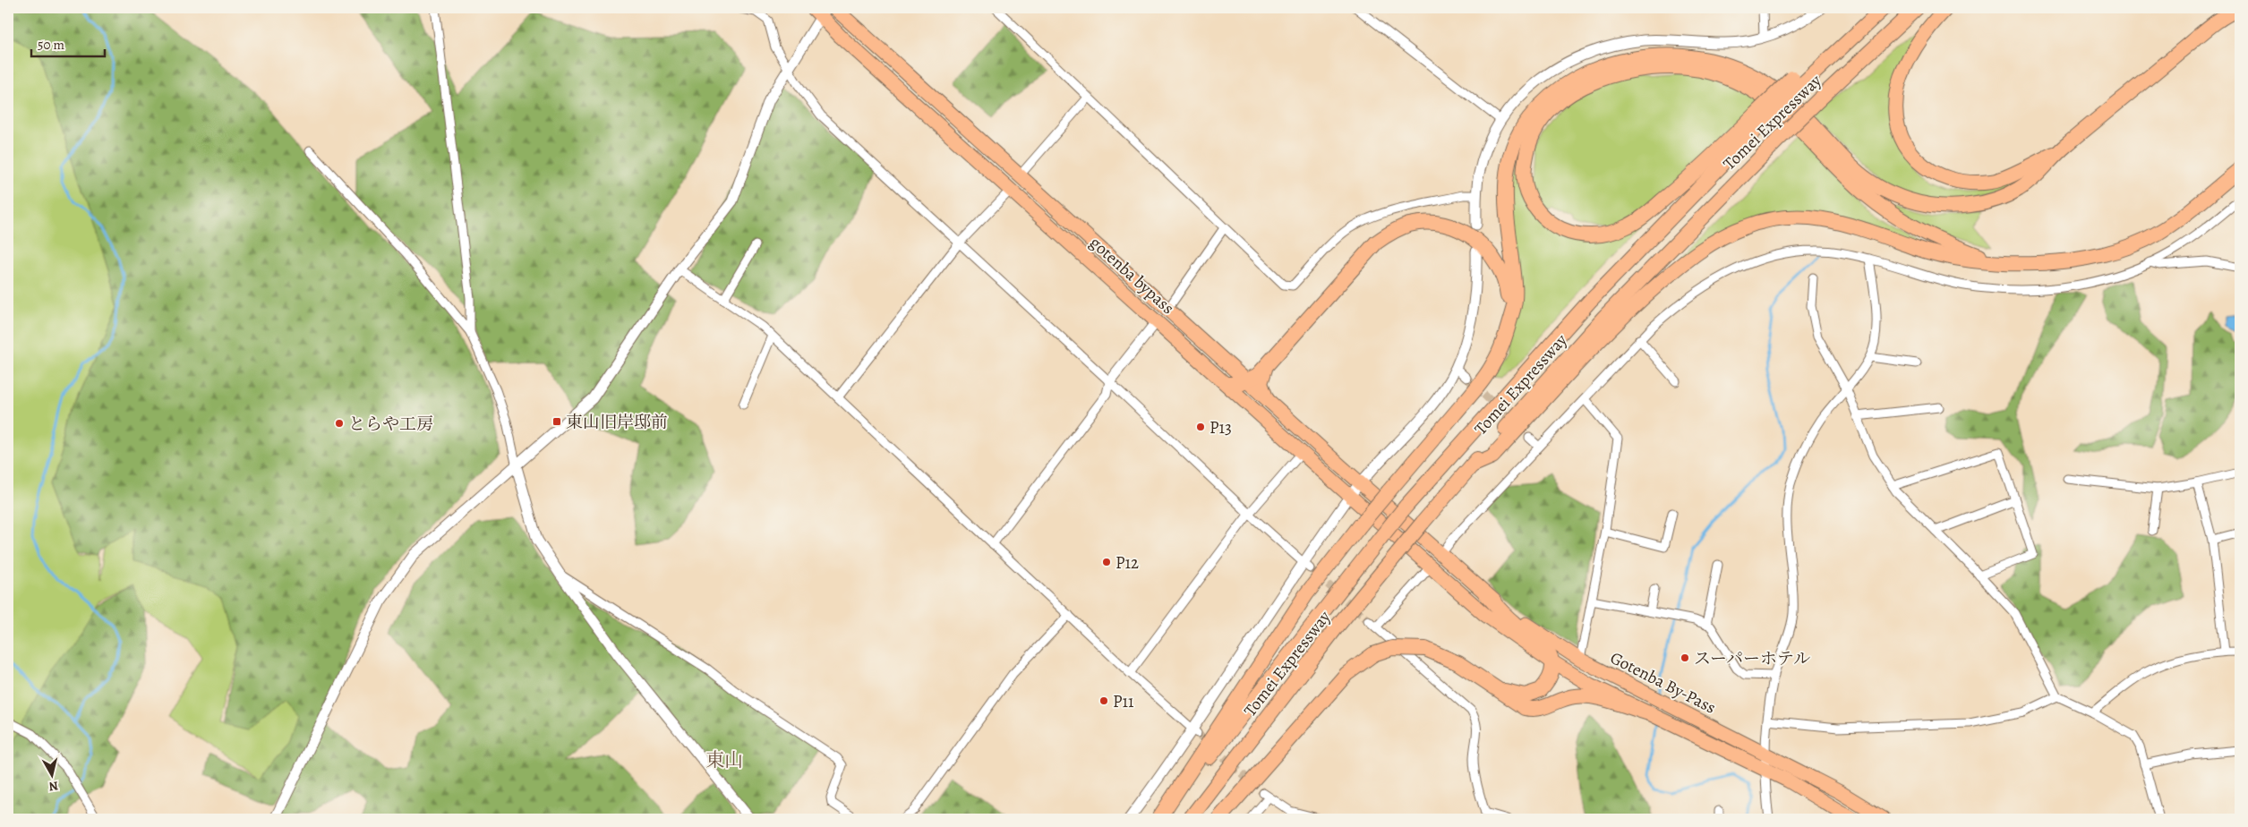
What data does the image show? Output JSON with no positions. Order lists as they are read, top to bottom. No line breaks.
{"streets":{"highway":["Tomei Expressway","gotenba bypass","Gotenba By-Pass"]},"crossings":[["gotenba bypass","Gotenba By-Pass"]],"districts":["東山"],"places":{"transit":["東山旧岸邸前"],"other":["とらや工房","P13","P12","スーパーホテル","P11"]},"scale_bar":"50 m","north":"bottom"}
